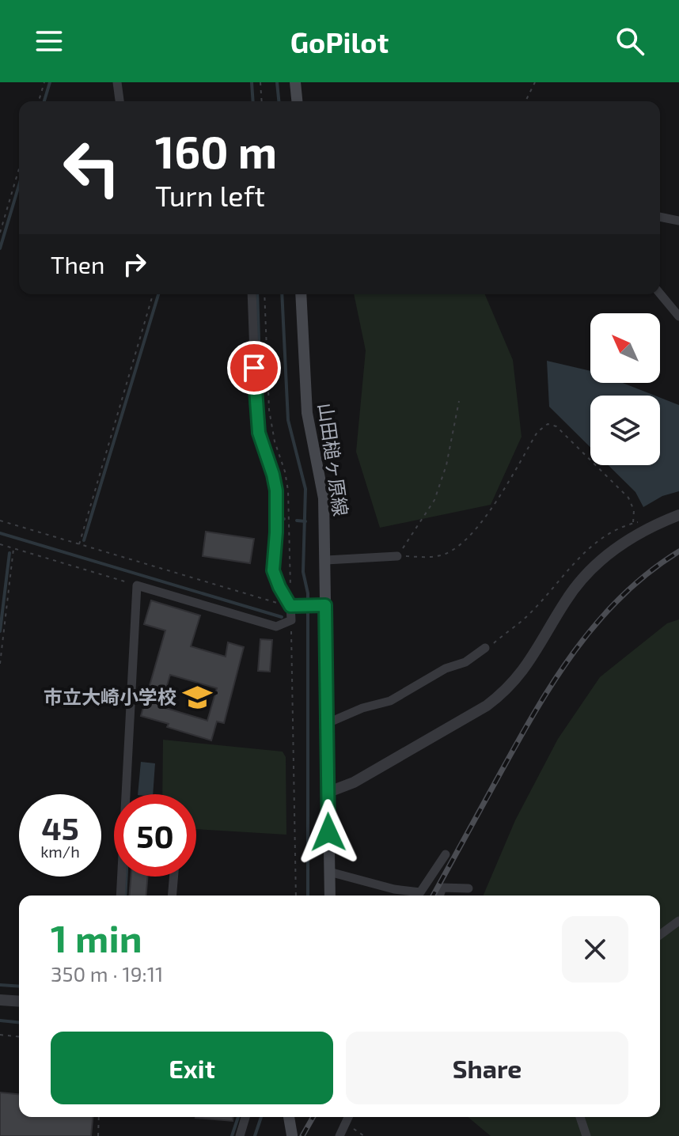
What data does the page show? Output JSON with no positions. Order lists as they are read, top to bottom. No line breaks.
{"streets":{"main road":["山田槌ヶ原線"]},"places":{"school or university":["市立大崎小学校"]},"north":"top left","page":{"header":"GoPilot","turn":["160 m","Turn left"],"then":"Then","speed":"45 km/h","limit":"50","heading":["1 min","350 m · 19:11"],"buttons":["Exit","Share"]}}
